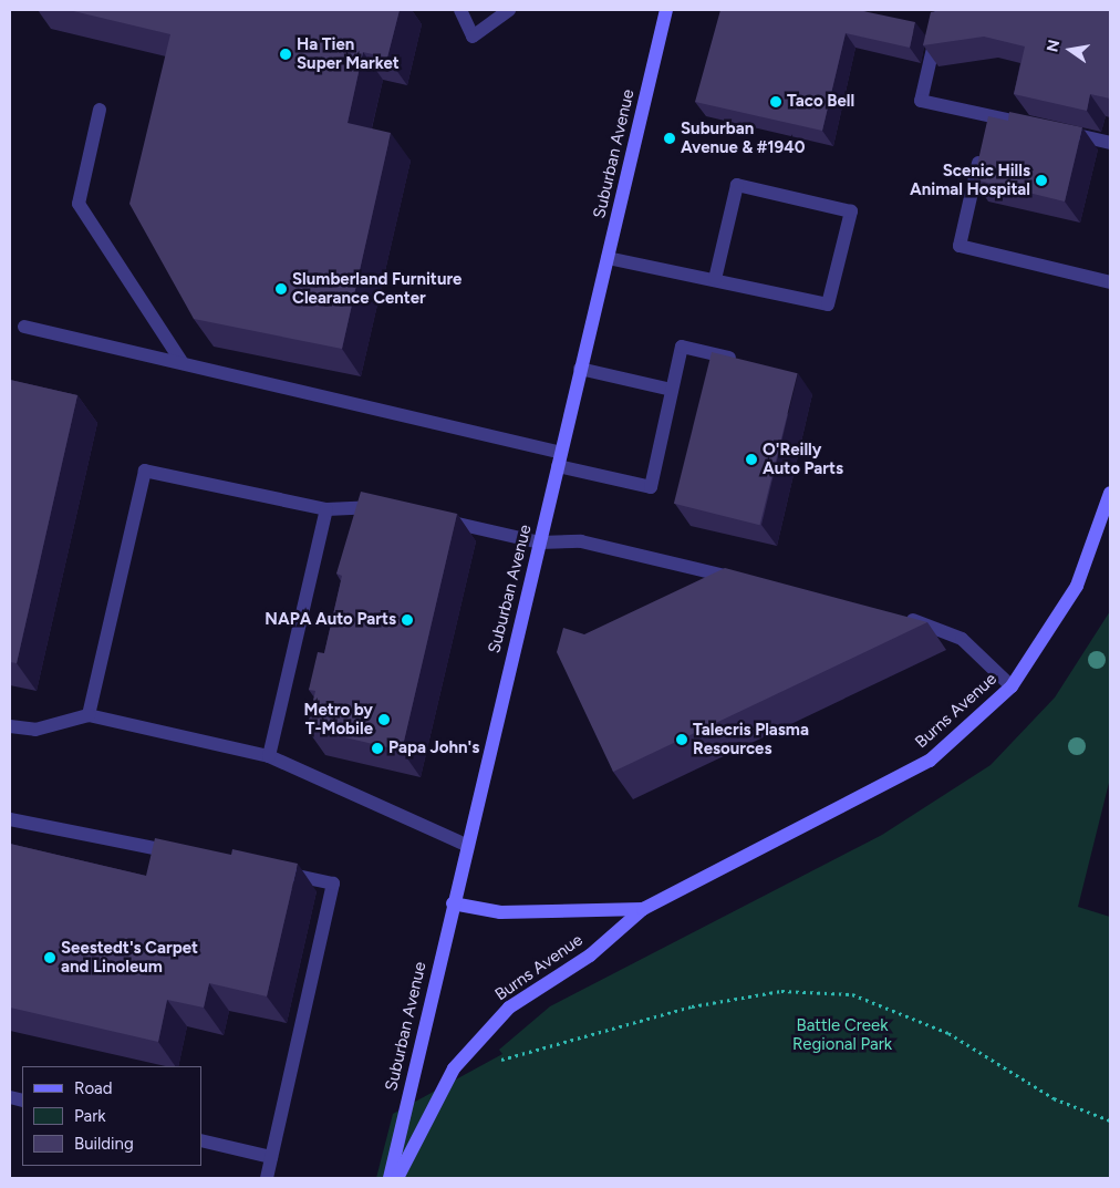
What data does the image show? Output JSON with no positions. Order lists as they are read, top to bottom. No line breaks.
{"streets":{"street":["Suburban Avenue","Burns Avenue"]},"crossings":[["Suburban Avenue","Burns Avenue"]],"parks":["Battle Creek Regional Park"],"places":["Ha Tien Super Market","Taco Bell","Suburban Avenue & #1940","Scenic Hills Animal Hospital","Slumberland Furniture Clearance Center","O'Reilly Auto Parts","NAPA Auto Parts","Metro by T-Mobile","Talecris Plasma Resources","Papa John's","Seestedt's Carpet and Linoleum"],"legend":["Road","Park","Building"],"north":"left"}
